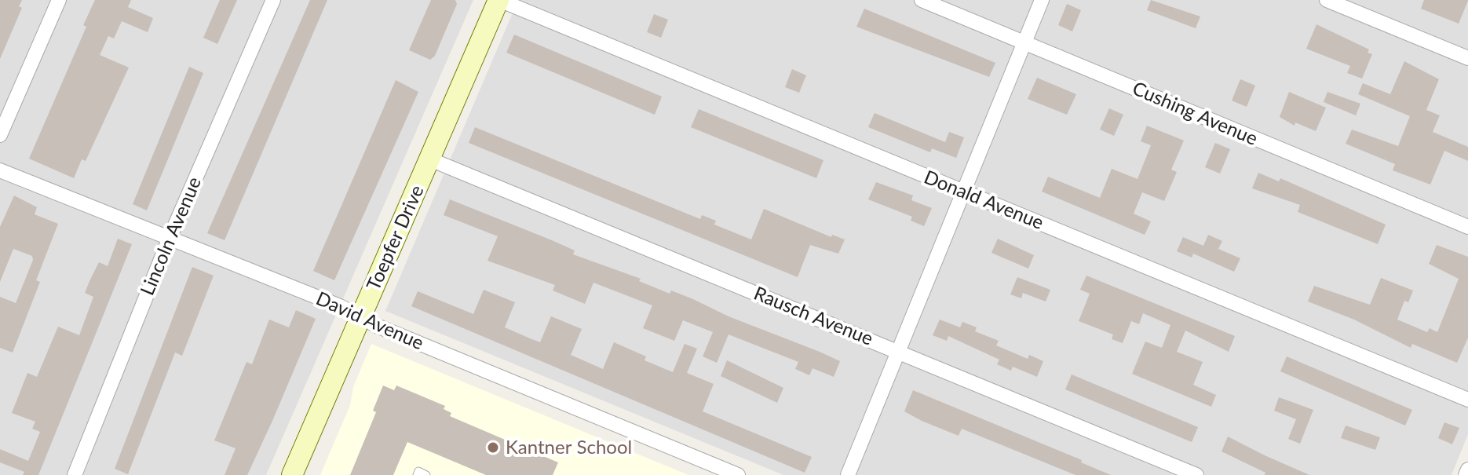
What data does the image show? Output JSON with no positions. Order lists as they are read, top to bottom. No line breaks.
{"streets":{"street":["Cushing Avenue","Donald Avenue","Lincoln Avenue","Toepfer Drive","Rausch Avenue","David Avenue"]},"crossings":[["Donald Avenue","Toepfer Drive"],["Lincoln Avenue","David Avenue"],["Toepfer Drive","Rausch Avenue"],["Toepfer Drive","David Avenue"]],"places":["Kantner School"]}
